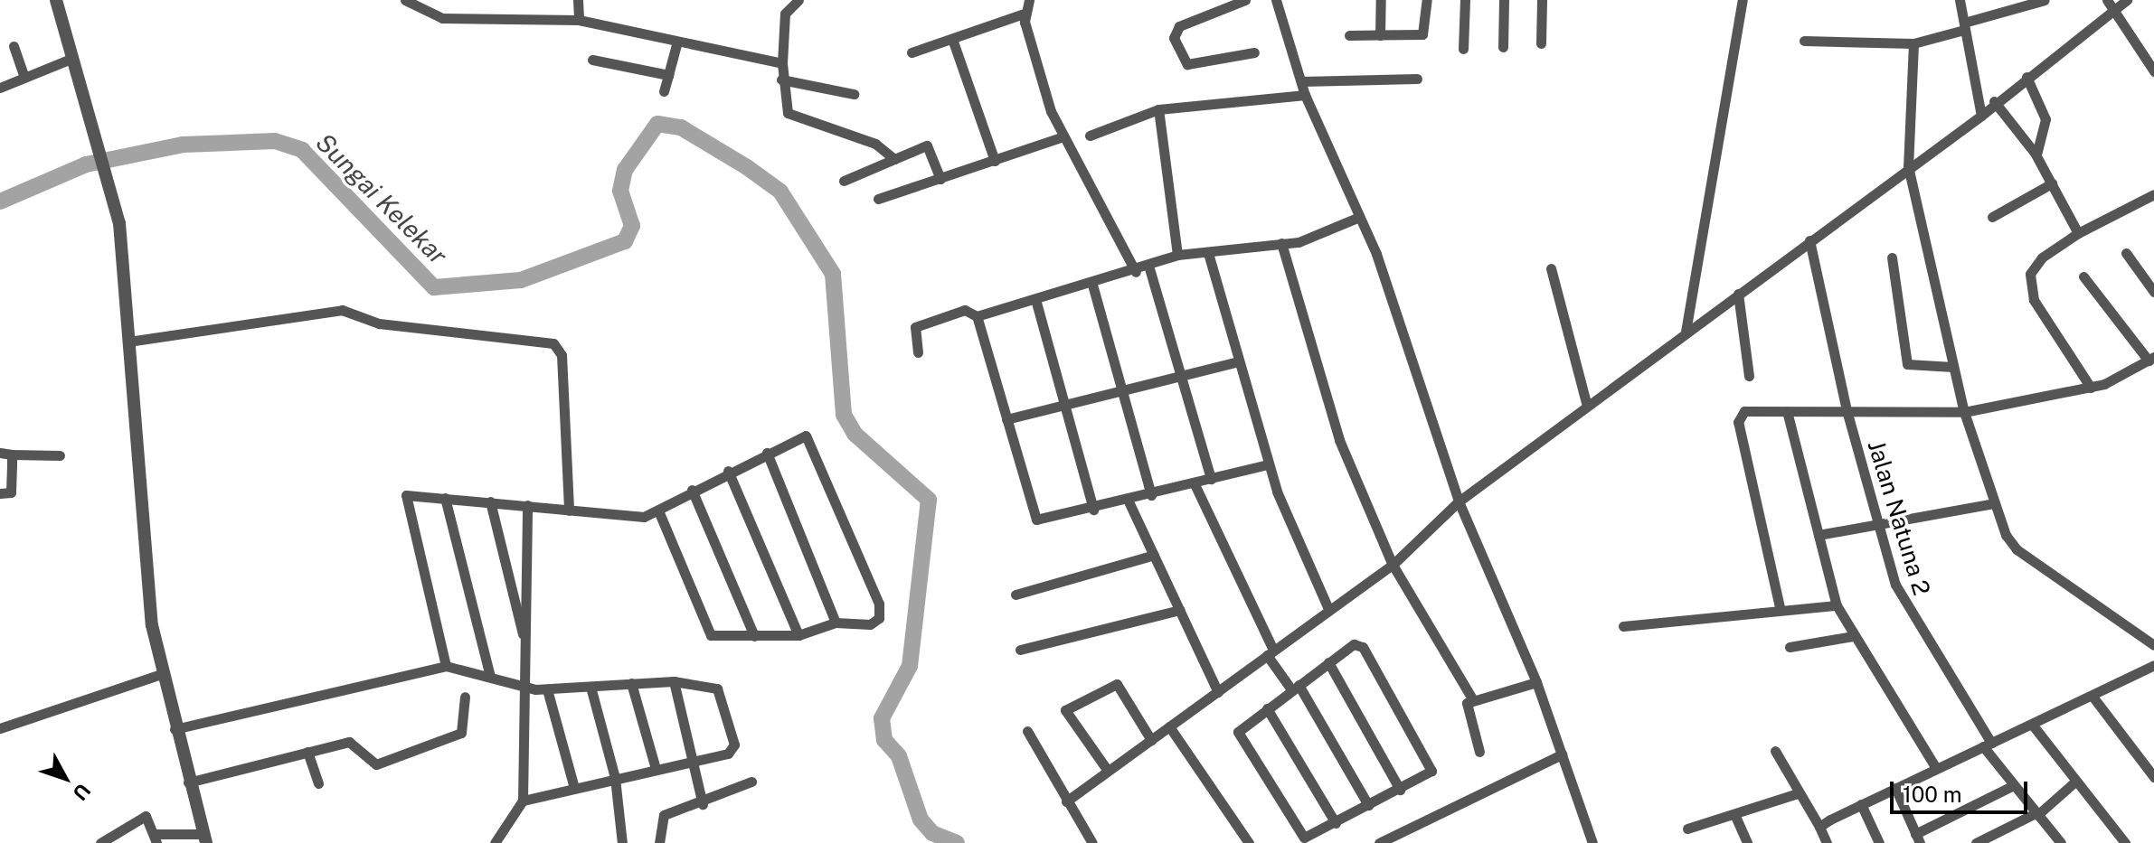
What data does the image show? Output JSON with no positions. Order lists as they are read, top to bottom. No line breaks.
{"streets":{"street":["Jalan Natuna 2"]},"water":["Sungai Kelekar"],"scale_bar":"100 m","north":"bottom right"}
